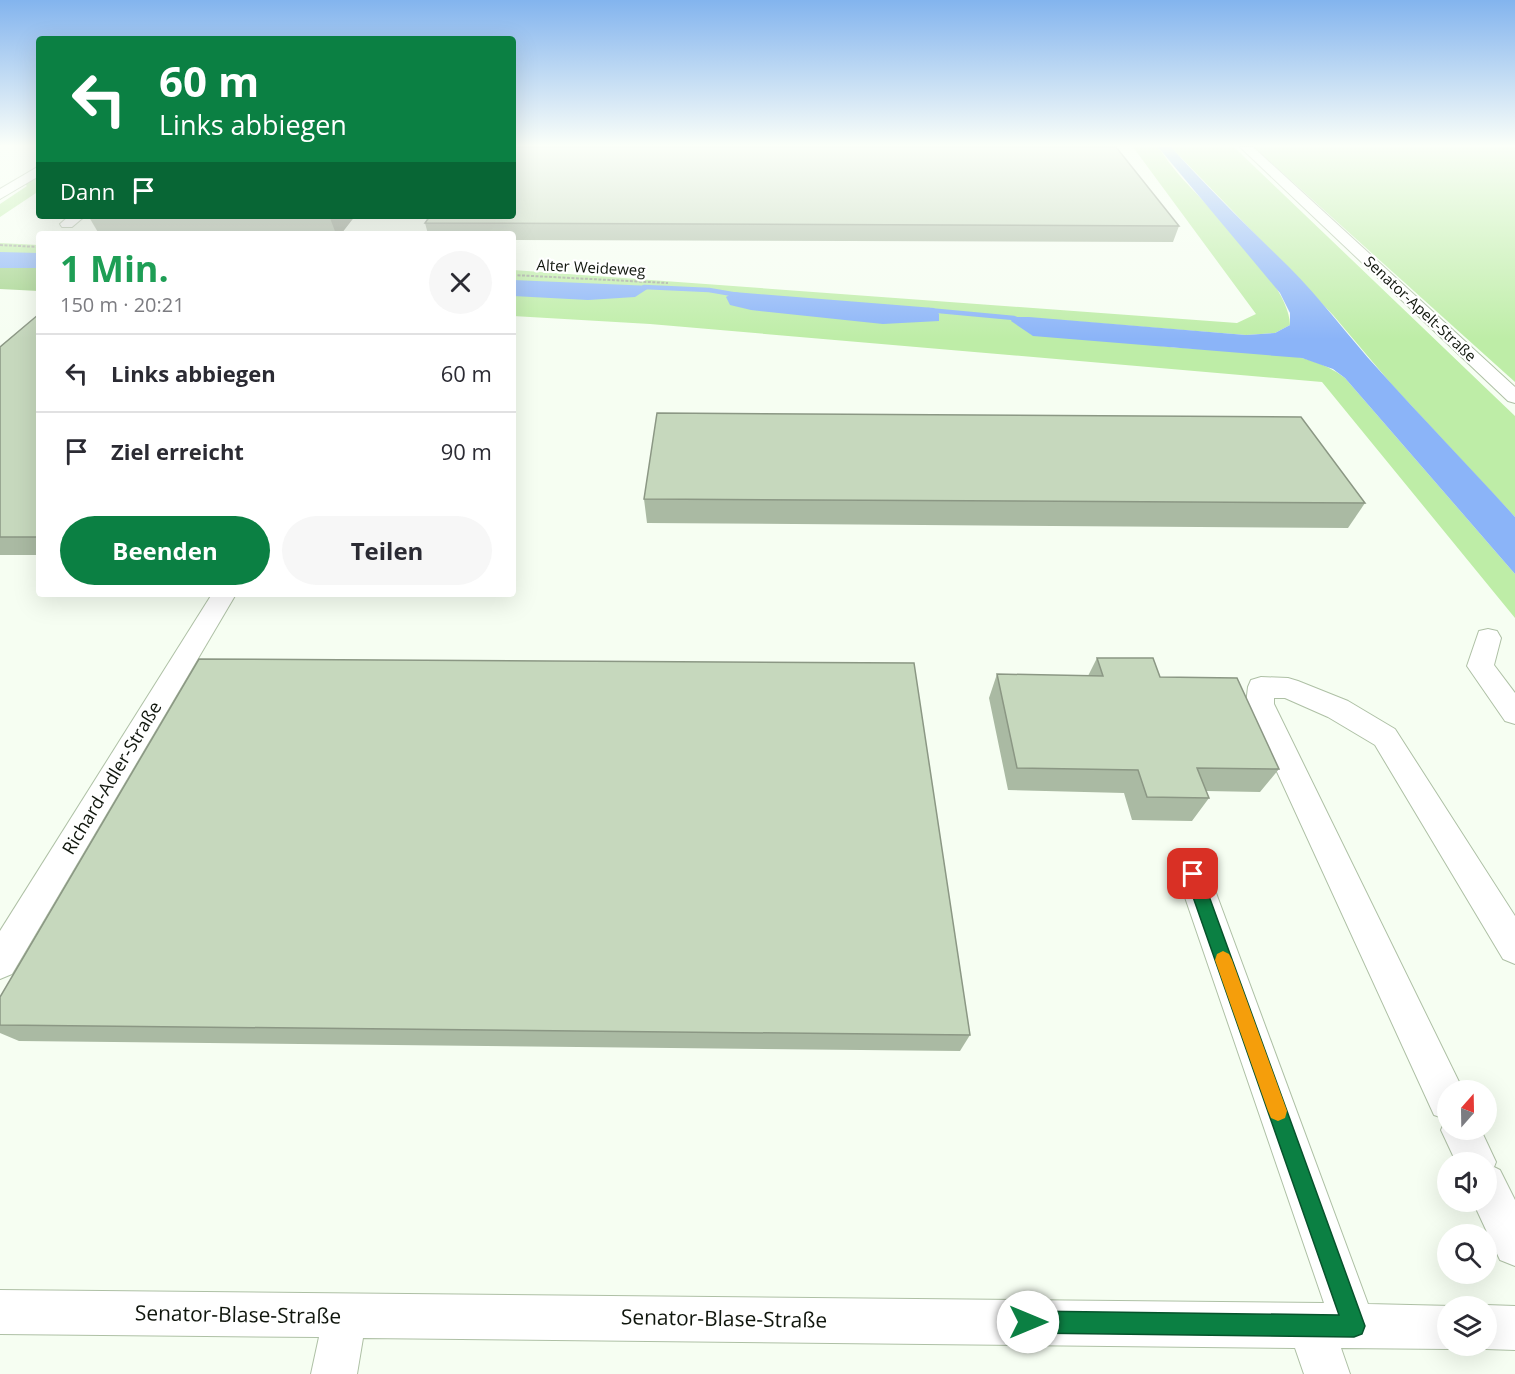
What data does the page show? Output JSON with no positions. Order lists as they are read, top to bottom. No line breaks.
{"streets":{"street":["Senator-Apelt-Straße","Richard-Adler-Straße","Senator-Blase-Straße"],"path":["Alter Weideweg"]},"north":"top","page":{"turn":["60 m","Links abbiegen"],"then":"Dann","heading":["1 Min.","150 m · 20:21"],"list":[{"name":"Links abbiegen","value":"60 m"},{"name":"Ziel erreicht","value":"90 m"}],"buttons":["Beenden","Teilen"]}}
